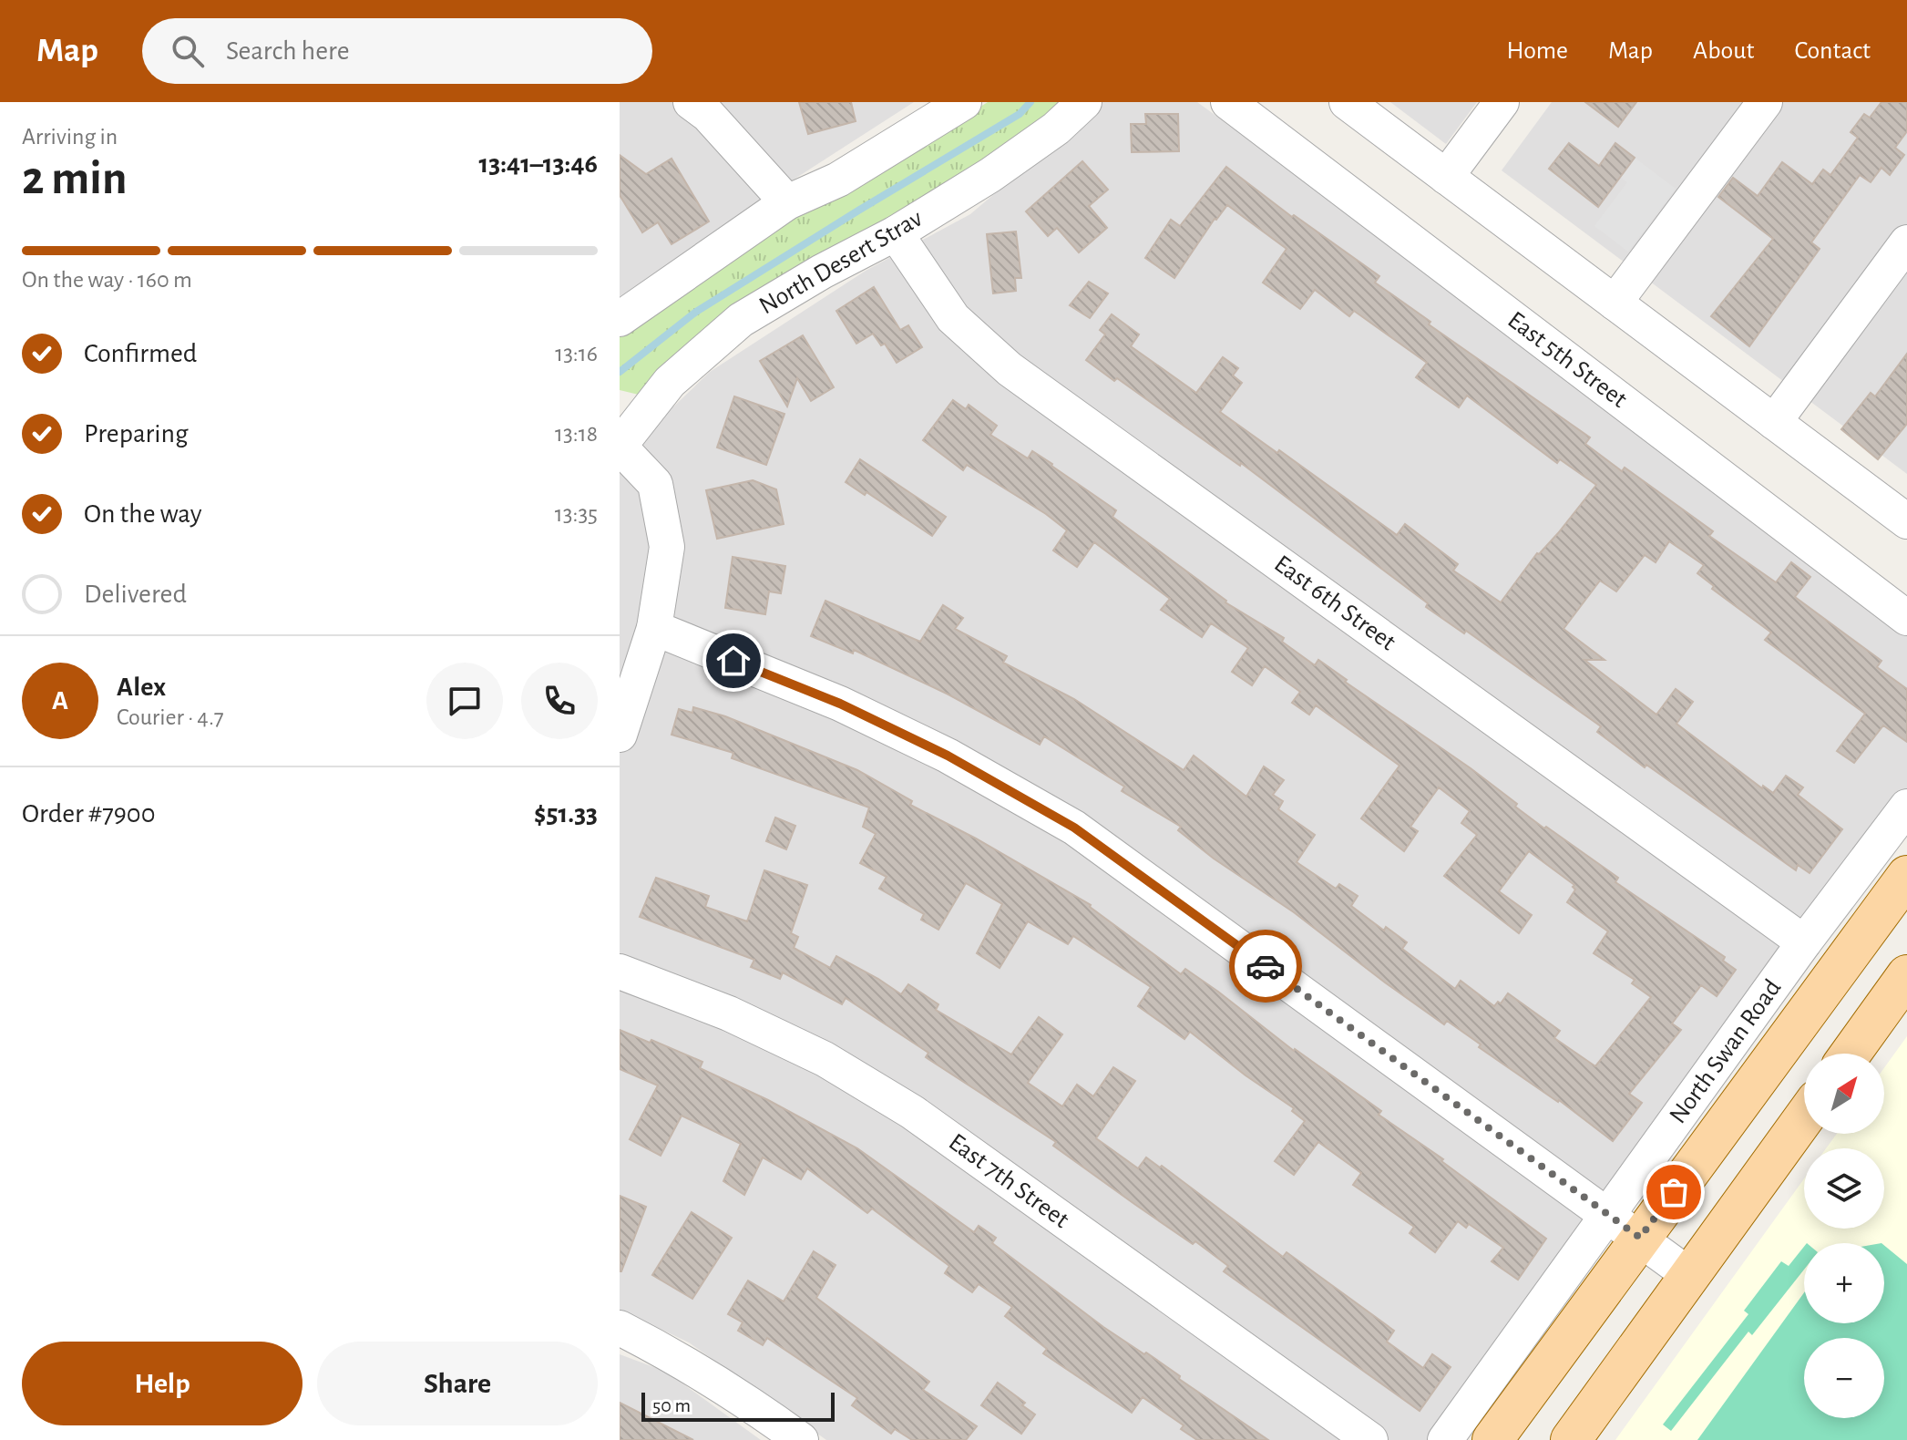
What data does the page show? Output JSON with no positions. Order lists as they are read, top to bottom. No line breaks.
{"streets":{"main road":["North Swan Road"],"street":["North Desert Strav","East 5th Street","East 6th Street","East 7th Street"]},"crossings":[["North Desert Strav","East 6th Street"],["East 6th Street","North Swan Road"]],"scale_bar":"50 m","north":"top right","page":{"header":"Map","search":"Search here","nav":["Home","Map","About","Contact"],"heading":["2 min","Arriving in","13:41–13:46"],"panel":["Alex","Courier · 4.7","Order #7900","$51.33"],"bar":"On the way · 160 m","list":[["Confirmed","13:16"],["Preparing","13:18"],["On the way","13:35"],"Delivered"],"round":"A","map_buttons":["+","−"],"buttons":["Help","Share"],"scale":"50 m"}}
